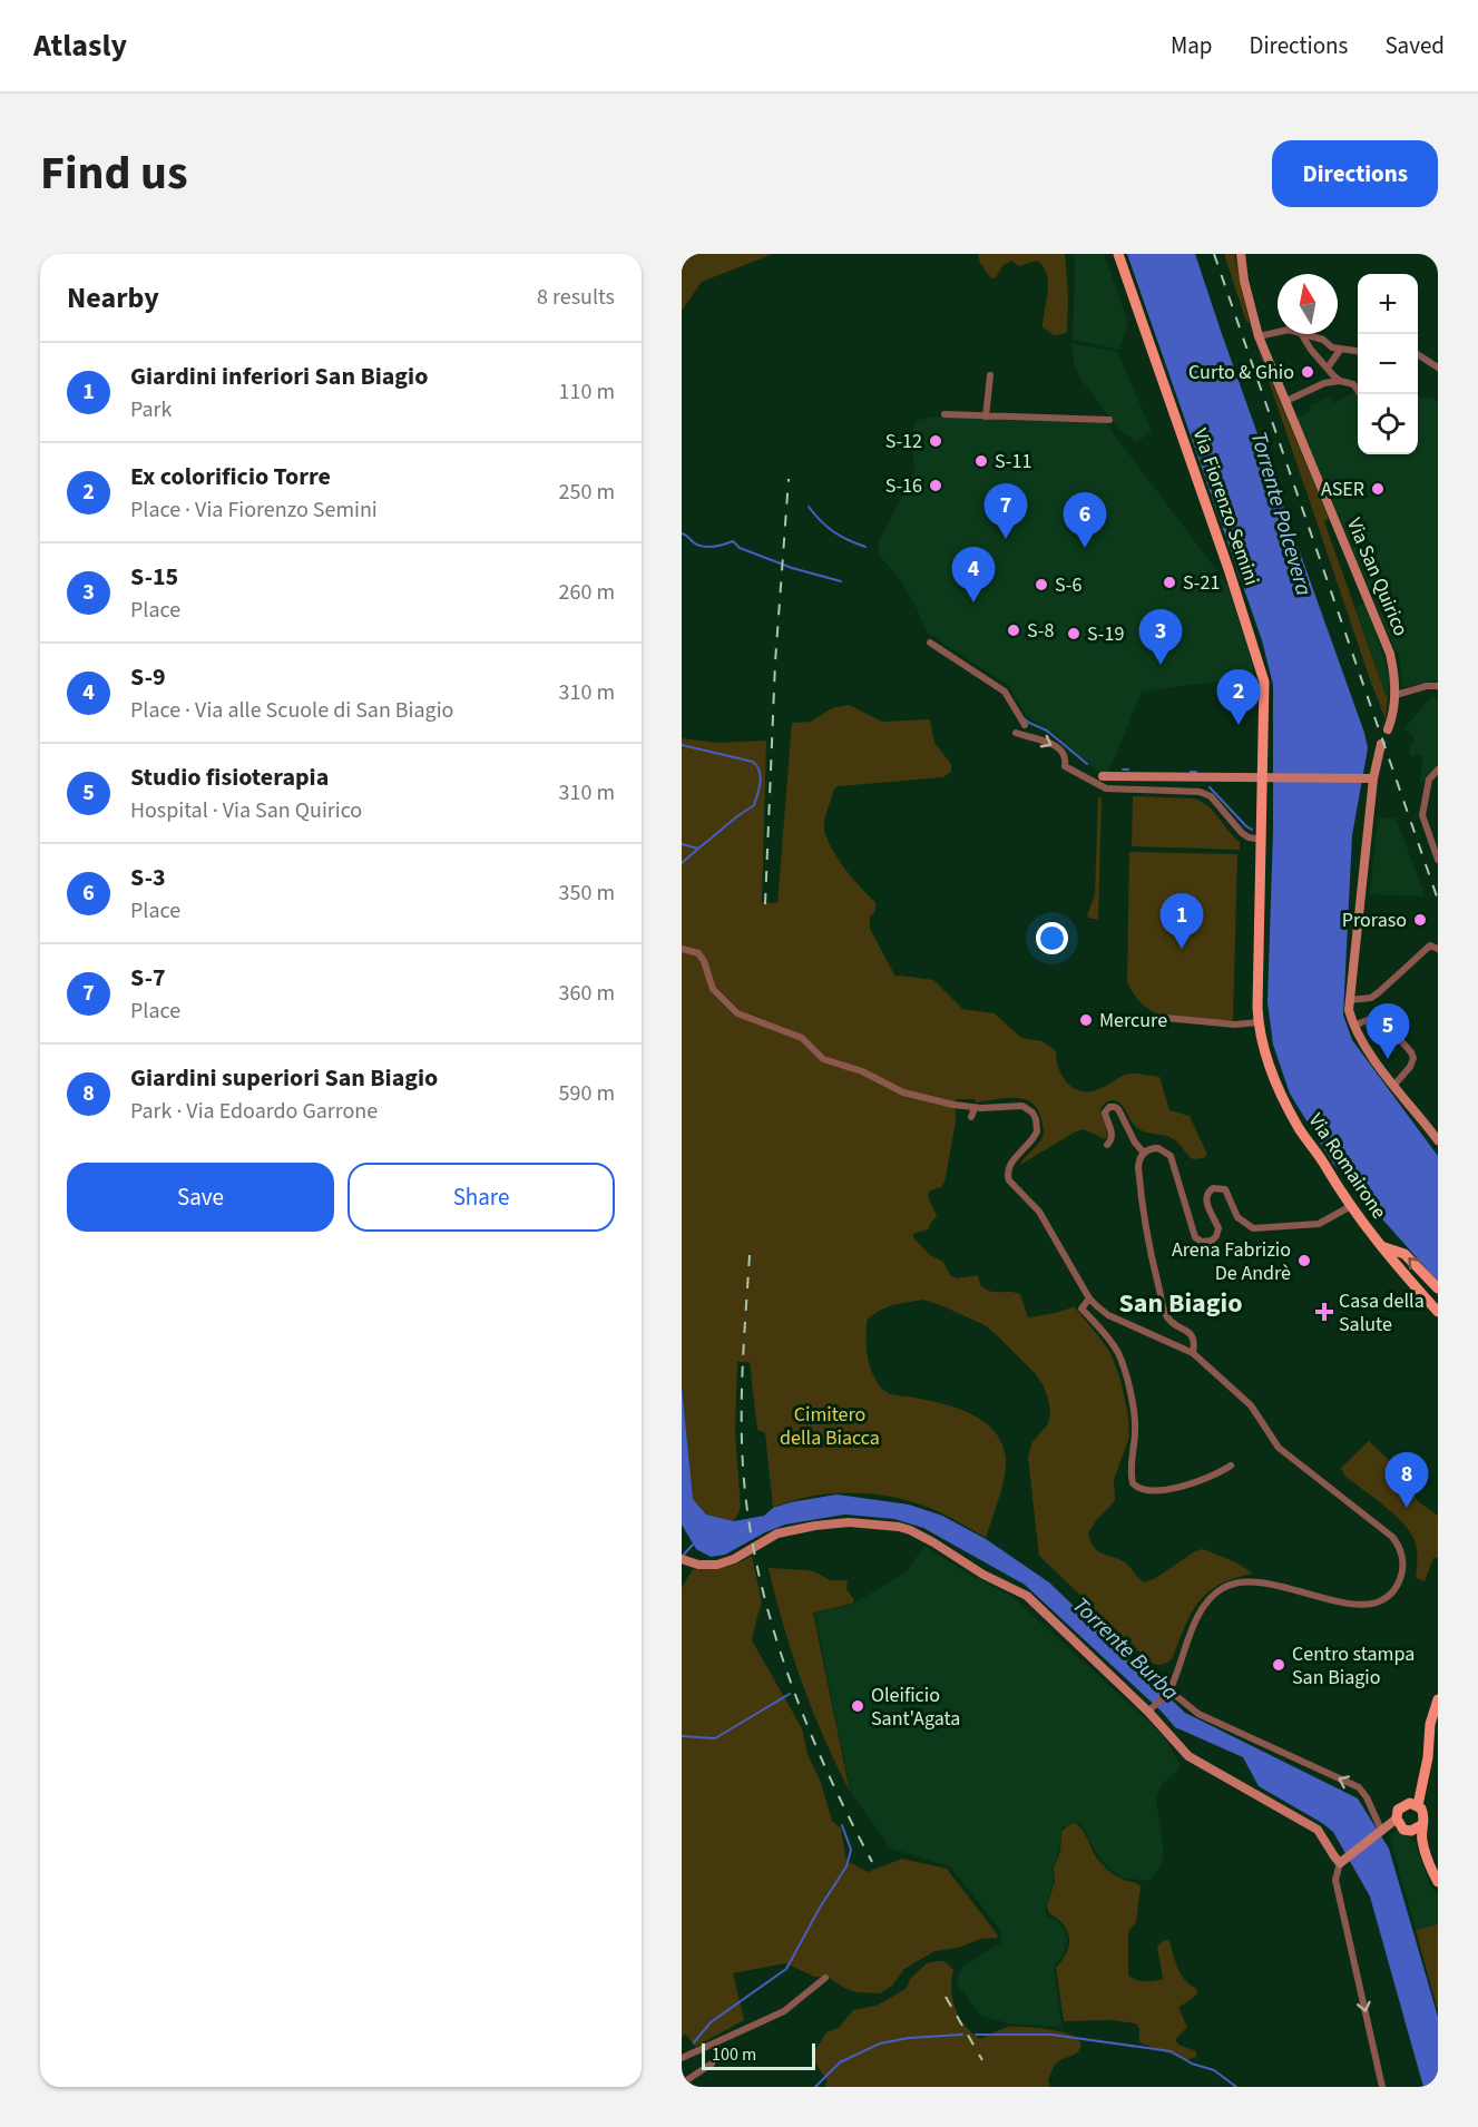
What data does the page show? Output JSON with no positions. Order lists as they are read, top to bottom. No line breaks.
{"streets":{"main road":["Via Fiorenzo Semini","Via San Quirico","Via Romairone"]},"crossings":[["Via Fiorenzo Semini","Via Romairone"]],"districts":["San Biagio"],"water":["Torrente Polcevera","Torrente Burba"],"parks":["Cimitero della Biacca"],"places":{"other":["Curto & Ghio","S-12","S-11","S-16","ASER","S-21","S-6","S-8","S-19","Proraso","Mercure","Arena Fabrizio De Andrè","Centro stampa San Biagio","Oleificio Sant'Agata"],"health":["Casa della Salute"]},"scale_bar":"100 m","north":"top","page":{"header":"Atlasly","nav":["Map","Directions","Saved"],"title":"Find us","buttons":["Directions",["Save","Share"]],"heading":["Nearby","8 results"],"map_buttons":["+","−"],"list":[{"mark":"1","name":"Giardini inferiori San Biagio","note":"Park","value":"110 m"},{"mark":"2","name":"Ex colorificio Torre","note":"Place · Via Fiorenzo Semini","value":"250 m"},{"mark":"3","name":"S-15","note":"Place","value":"260 m"},{"mark":"4","name":"S-9","note":"Place · Via alle Scuole di San Biagio","value":"310 m"},{"mark":"5","name":"Studio fisioterapia","note":"Hospital · Via San Quirico","value":"310 m"},{"mark":"6","name":"S-3","note":"Place","value":"350 m"},{"mark":"7","name":"S-7","note":"Place","value":"360 m"},{"mark":"8","name":"Giardini superiori San Biagio","note":"Park · Via Edoardo Garrone","value":"590 m"}],"pins":["7","6","4","3","2","1","5","8"],"scale":"100 m"}}
